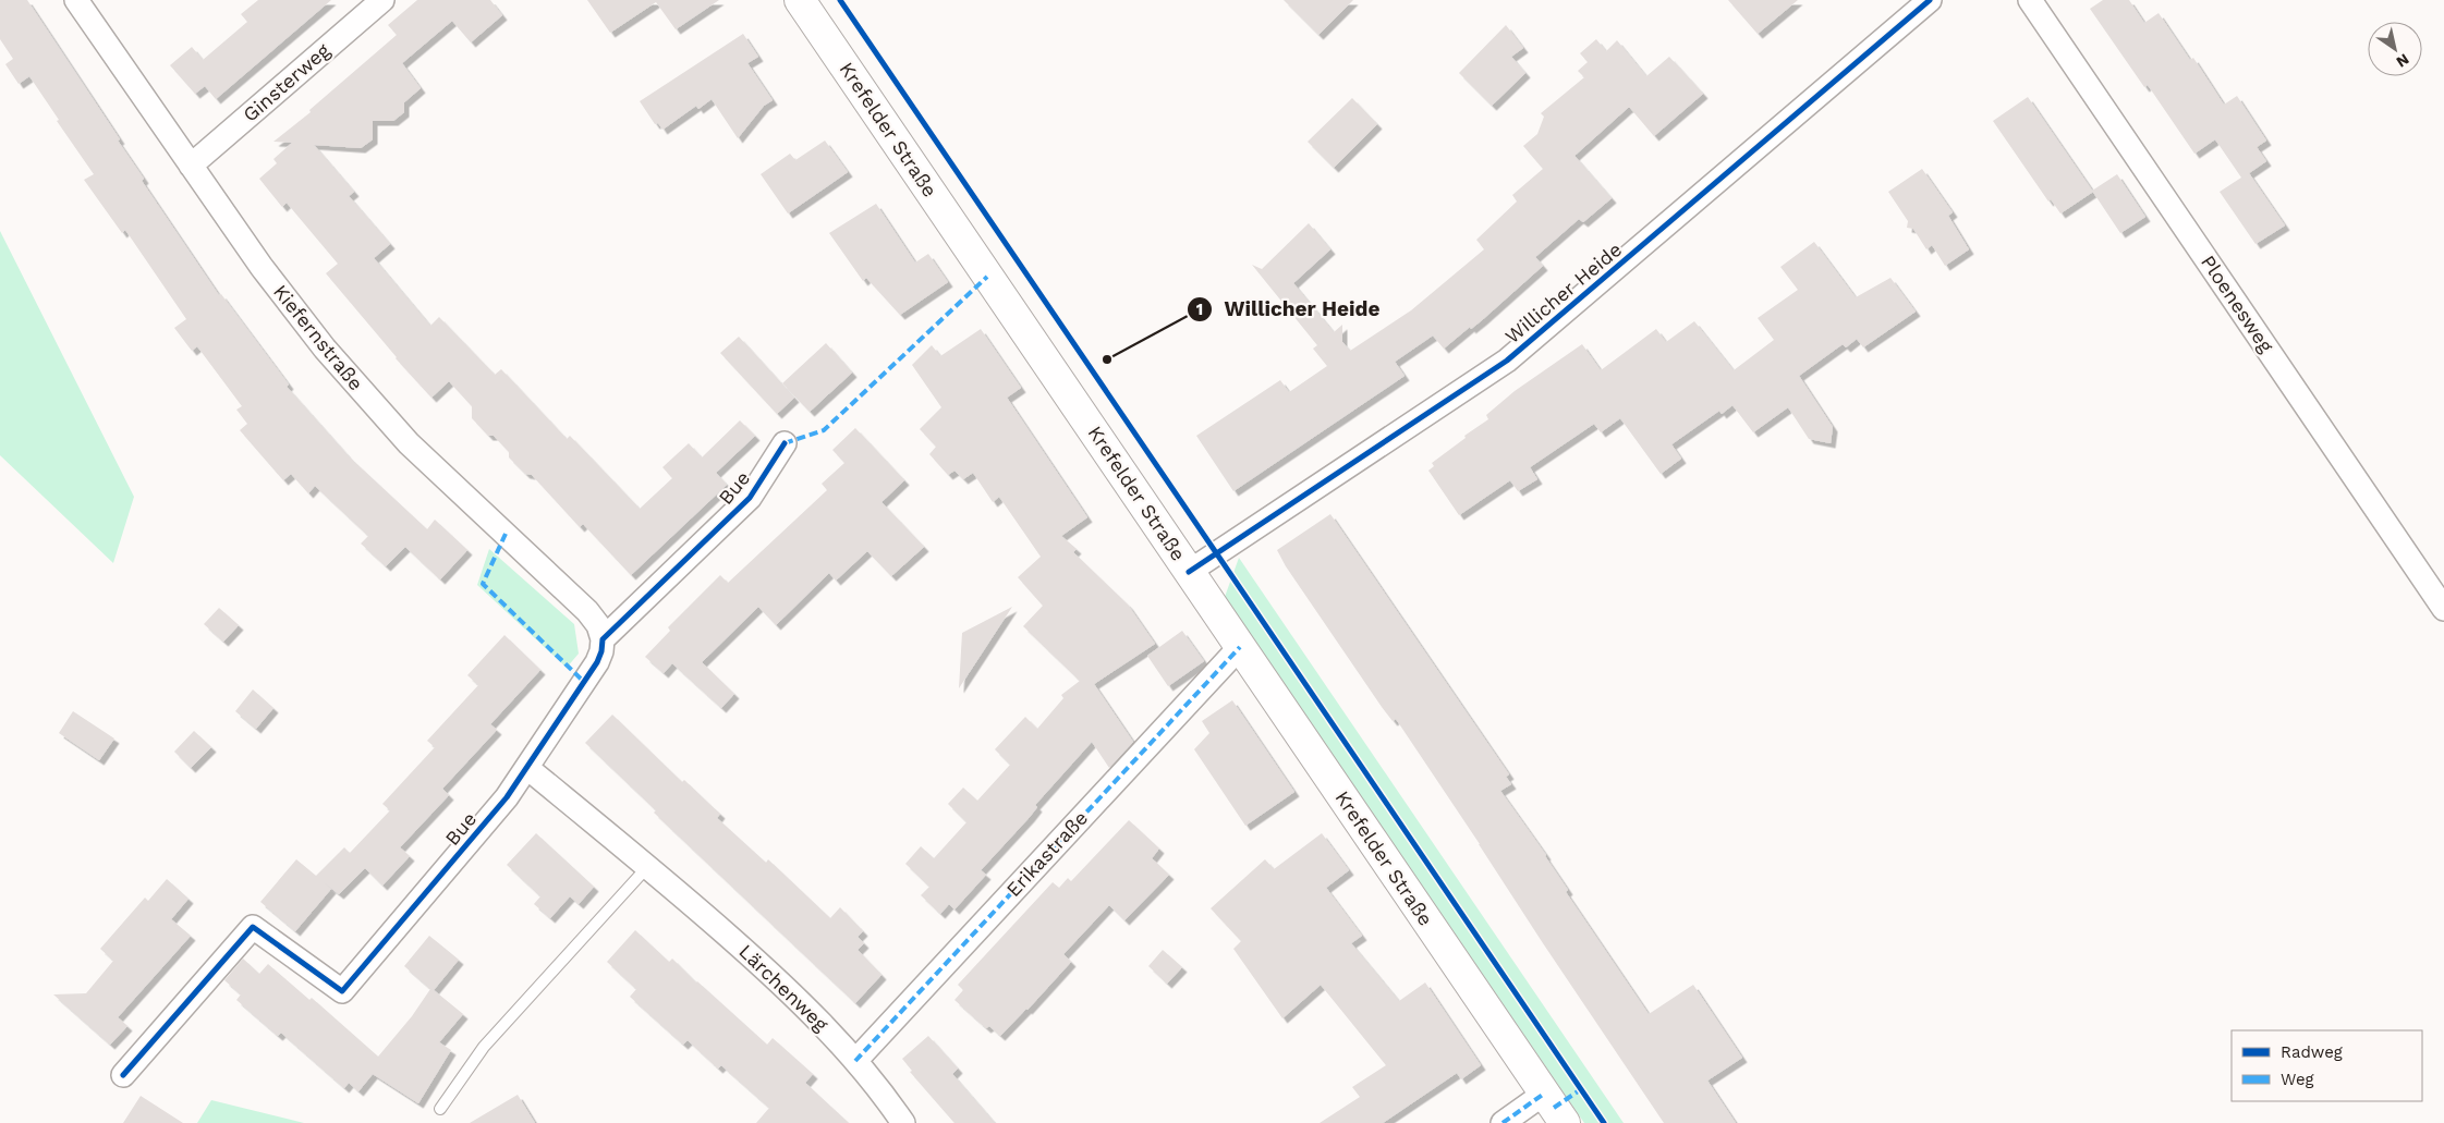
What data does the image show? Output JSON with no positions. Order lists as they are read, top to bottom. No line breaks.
{"streets":{"main road":["Krefelder Straße"],"street":["Ginsterweg","Willicher Heide","Ploenesweg","Kiefernstraße","Bue","Erikastraße","Lärchenweg"]},"crossings":[["Ginsterweg","Kiefernstraße"],["Krefelder Straße","Willicher Heide"],["Krefelder Straße","Erikastraße"],["Kiefernstraße","Bue"],["Bue","Lärchenweg"],["Erikastraße","Lärchenweg"]],"places":["Willicher Heide"],"legend":["Radweg","Weg"],"north":"bottom right"}
